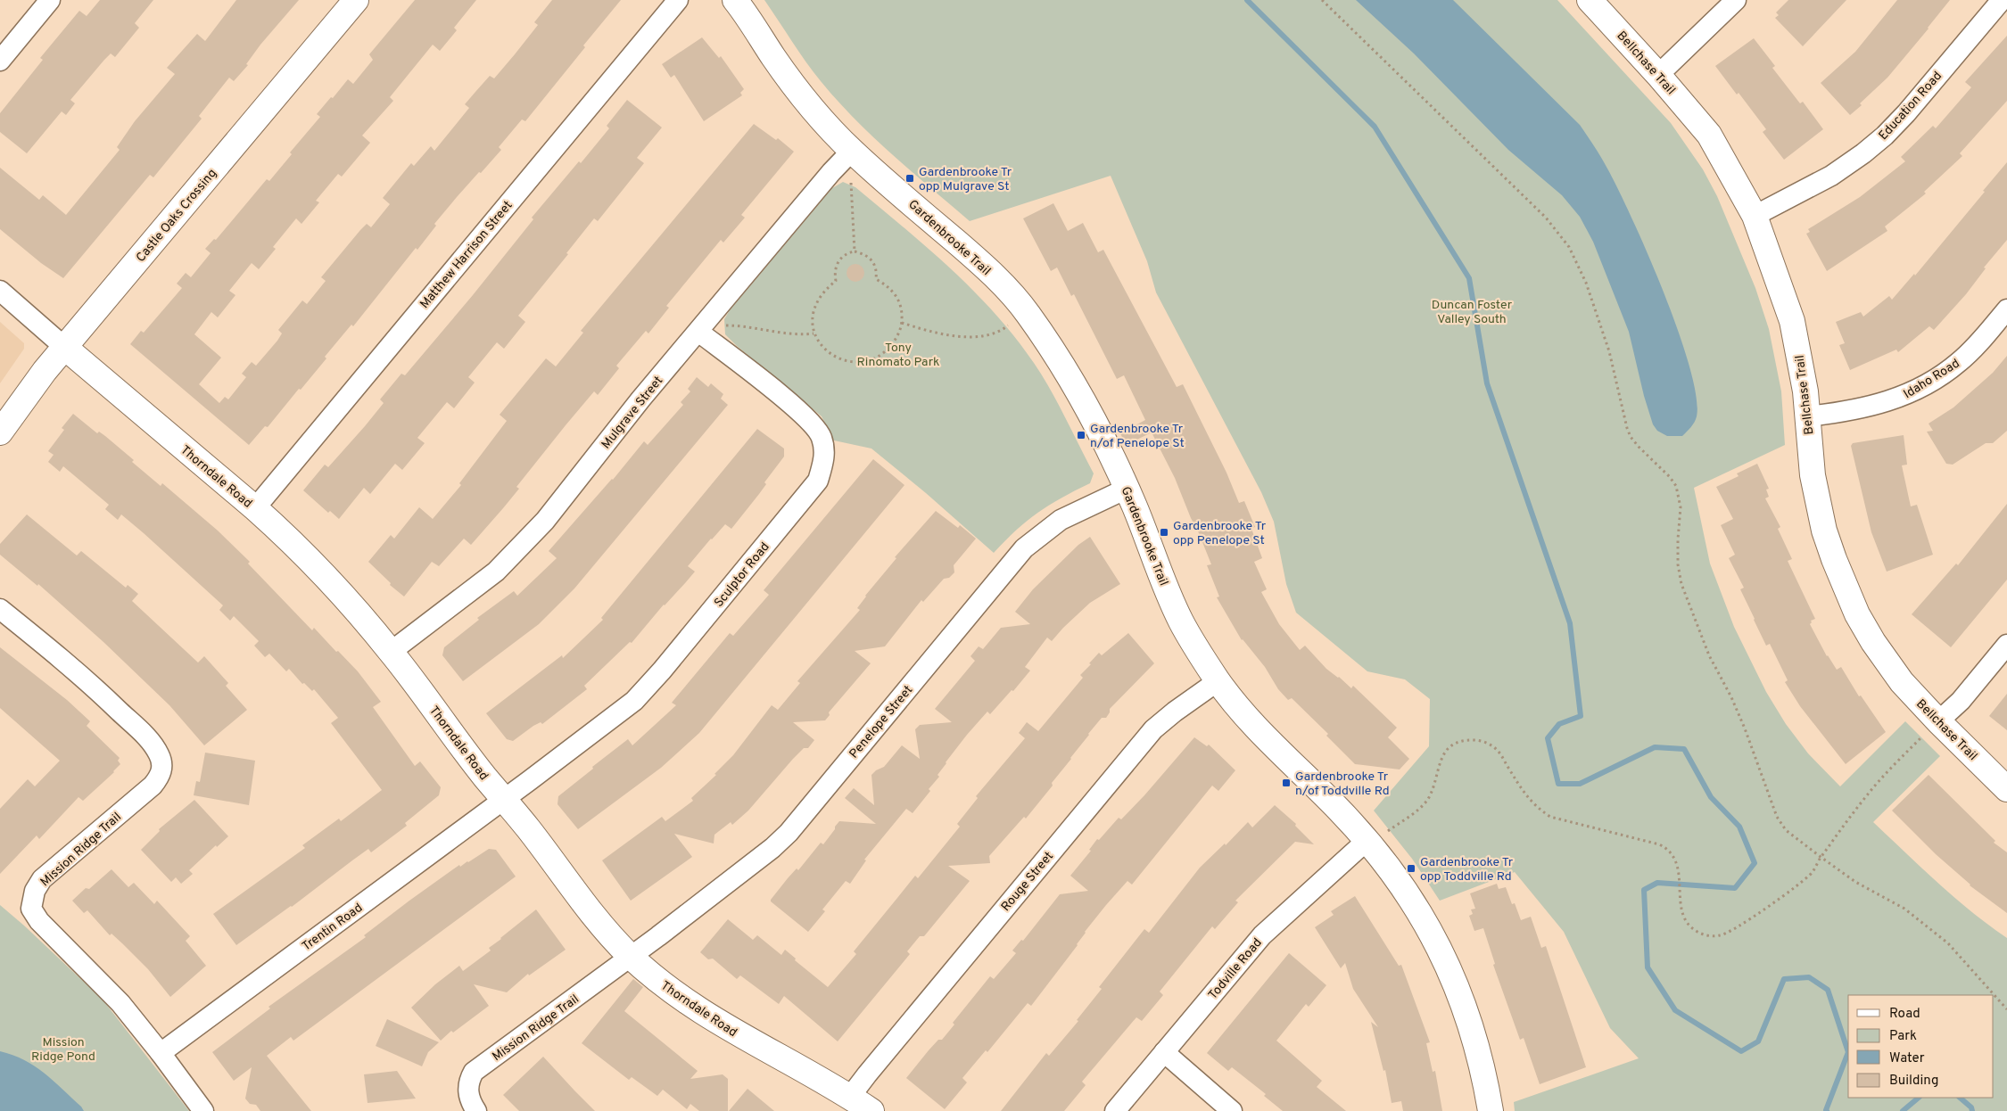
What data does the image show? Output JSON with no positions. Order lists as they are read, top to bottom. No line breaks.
{"streets":{"street":["Bellchase Trail","Education Road","Castle Oaks Crossing","Gardenbrooke Trail","Matthew Harrison Street","Idaho Road","Mulgrave Street","Thorndale Road","Sculptor Road","Penelope Street","Mission Ridge Trail","Rouge Street","Trentin Road","Todville Road"]},"crossings":[["Bellchase Trail","Education Road"],["Bellchase Trail","Idaho Road"],["Castle Oaks Crossing","Thorndale Road"],["Gardenbrooke Trail","Mulgrave Street"],["Gardenbrooke Trail","Penelope Street"],["Gardenbrooke Trail","Rouge Street"],["Gardenbrooke Trail","Todville Road"],["Matthew Harrison Street","Thorndale Road"],["Mulgrave Street","Thorndale Road"],["Mulgrave Street","Sculptor Road"],["Thorndale Road","Sculptor Road"],["Thorndale Road","Penelope Street"],["Thorndale Road","Mission Ridge Trail"],["Thorndale Road","Rouge Street"],["Thorndale Road","Trentin Road"],["Sculptor Road","Trentin Road"],["Penelope Street","Mission Ridge Trail"],["Mission Ridge Trail","Trentin Road"]],"parks":["Duncan Foster Valley South","Tony Rinomato Park","Mission Ridge Pond"],"places":{"transit":["Gardenbrooke Tr opp Mulgrave St","Gardenbrooke Tr n/of Penelope St","Gardenbrooke Tr opp Penelope St","Gardenbrooke Tr n/of Toddville Rd","Gardenbrooke Tr opp Toddville Rd"]},"legend":["Road","Park","Water","Building"]}
